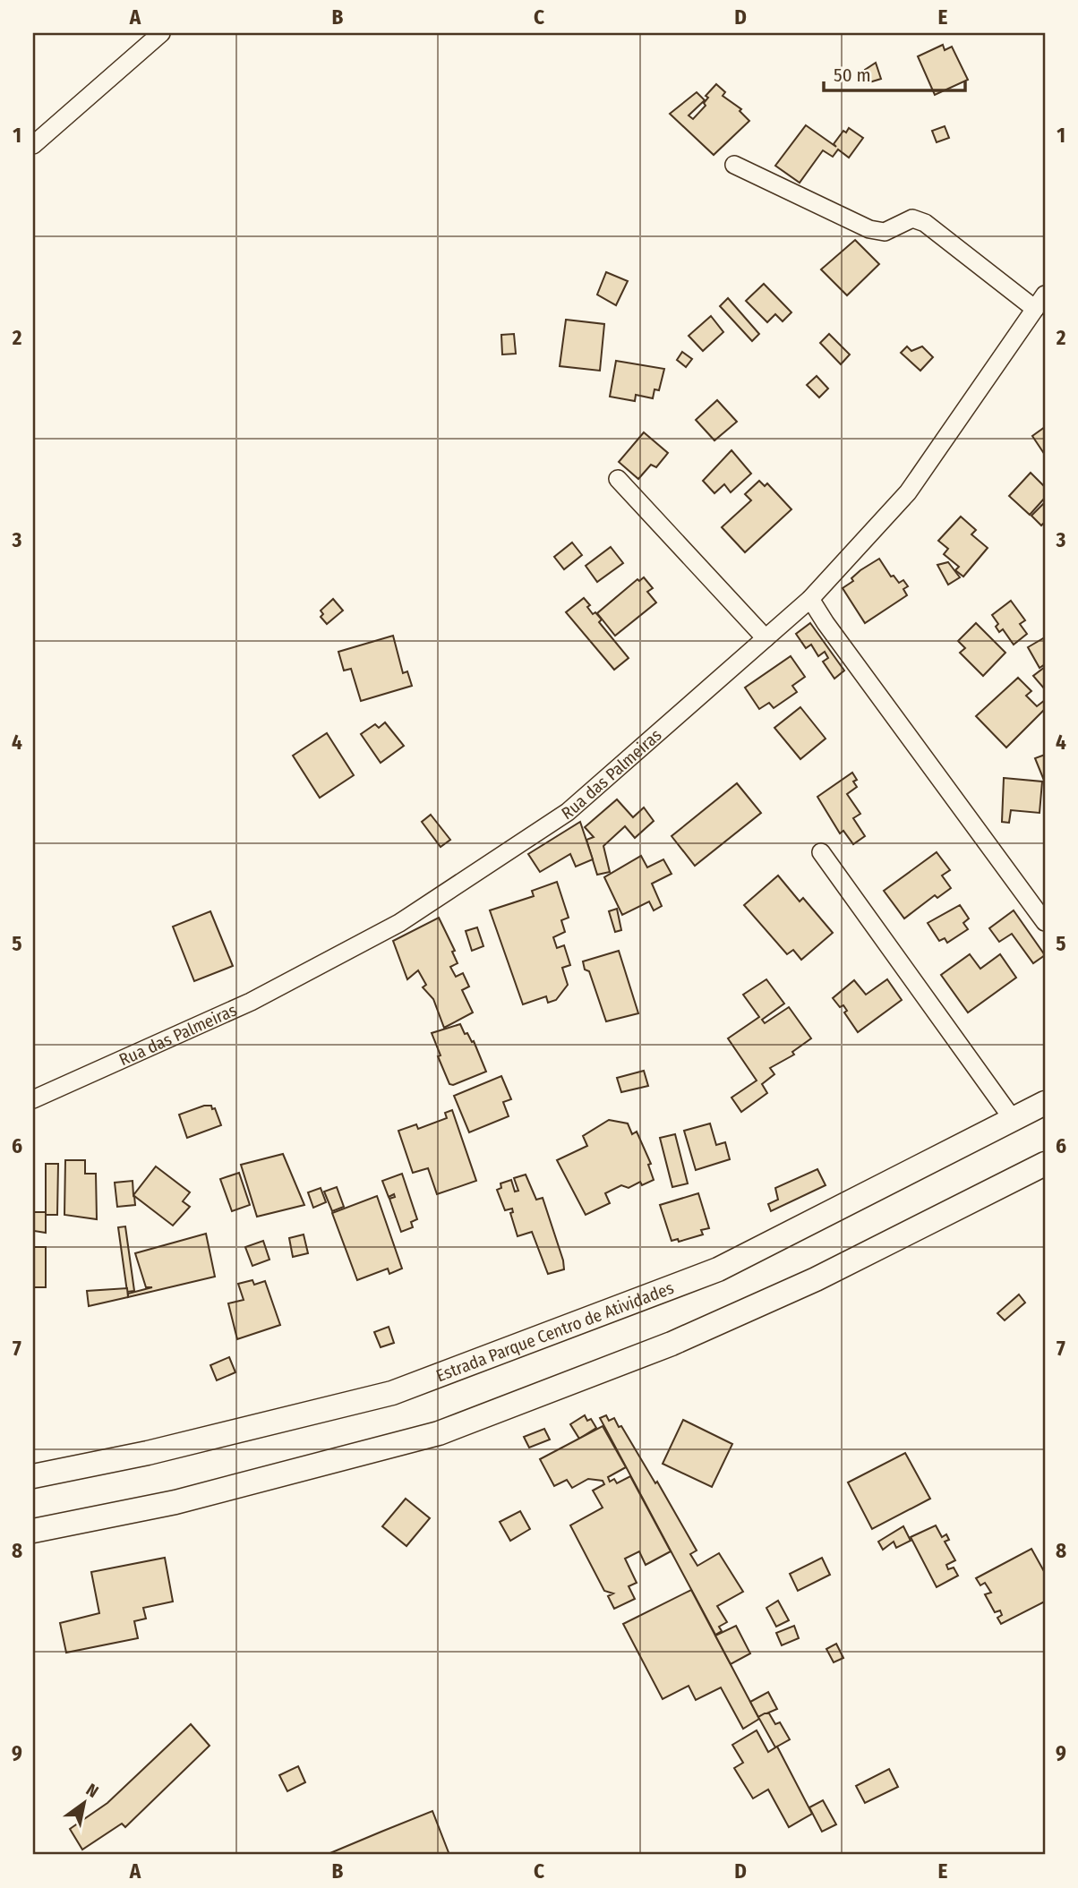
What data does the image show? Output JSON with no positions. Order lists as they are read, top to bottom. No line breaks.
{"streets":{"main road":["Estrada Parque Centro de Atividades"],"street":["Rua das Palmeiras"]},"scale_bar":"50 m","north":"top right","grid":{"columns":["A","B","C","D","E"],"rows":["1","2","3","4","5","6","7","8","9"]}}
